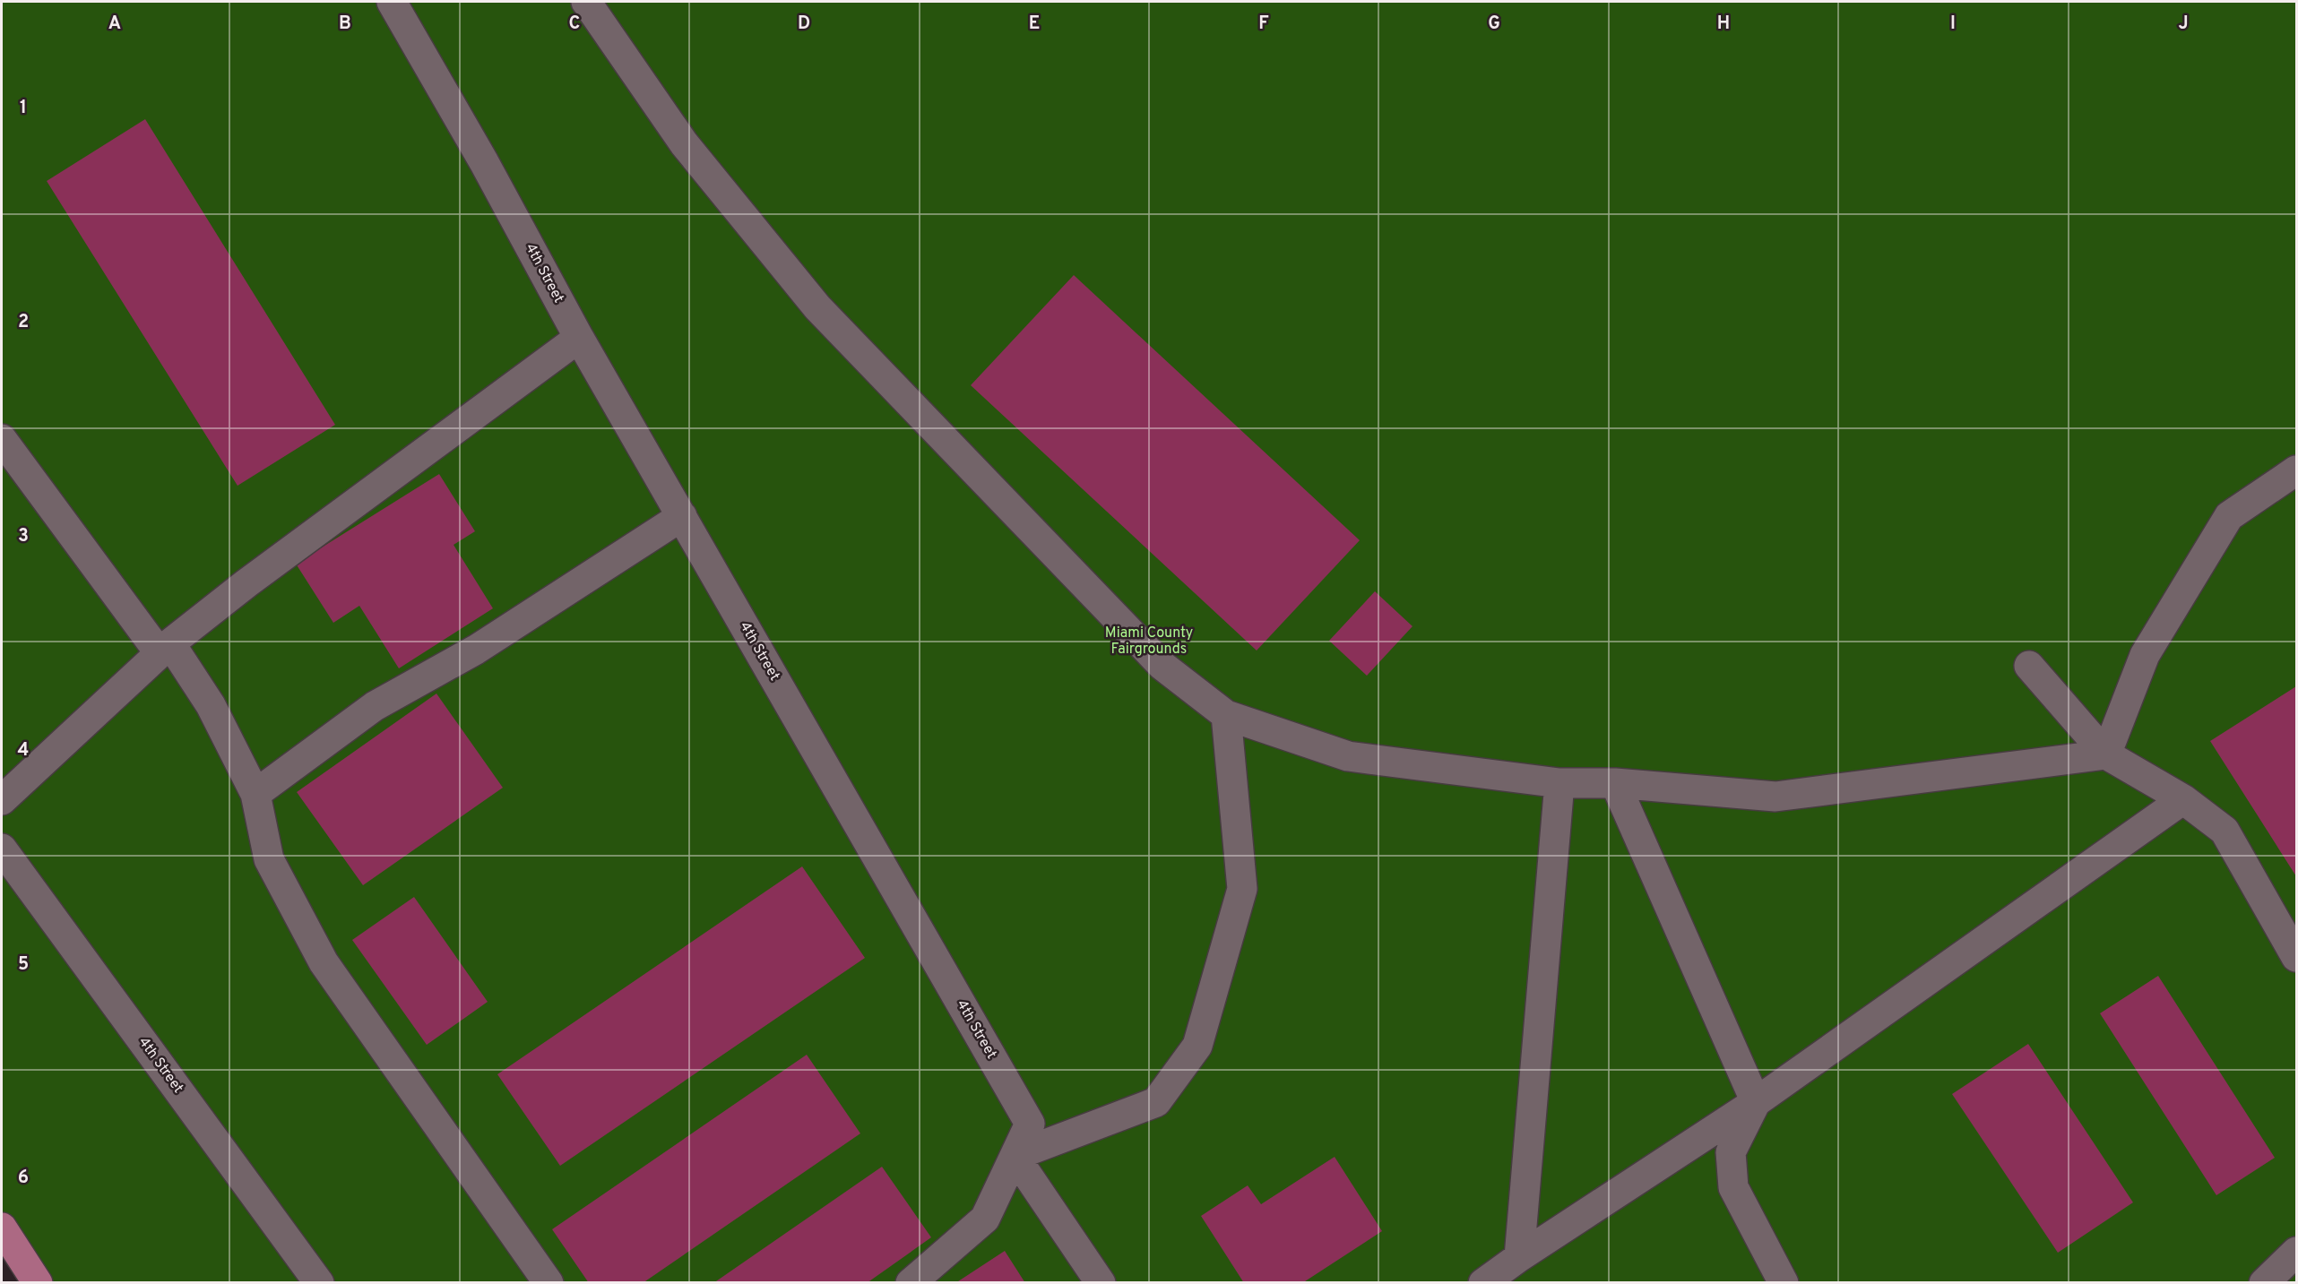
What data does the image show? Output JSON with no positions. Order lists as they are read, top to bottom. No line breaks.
{"streets":{"lane":["4th Street"]},"parks":["Miami County Fairgrounds"],"grid":{"columns":["A","B","C","D","E","F","G","H","I","J"],"rows":["1","2","3","4","5","6"]}}
